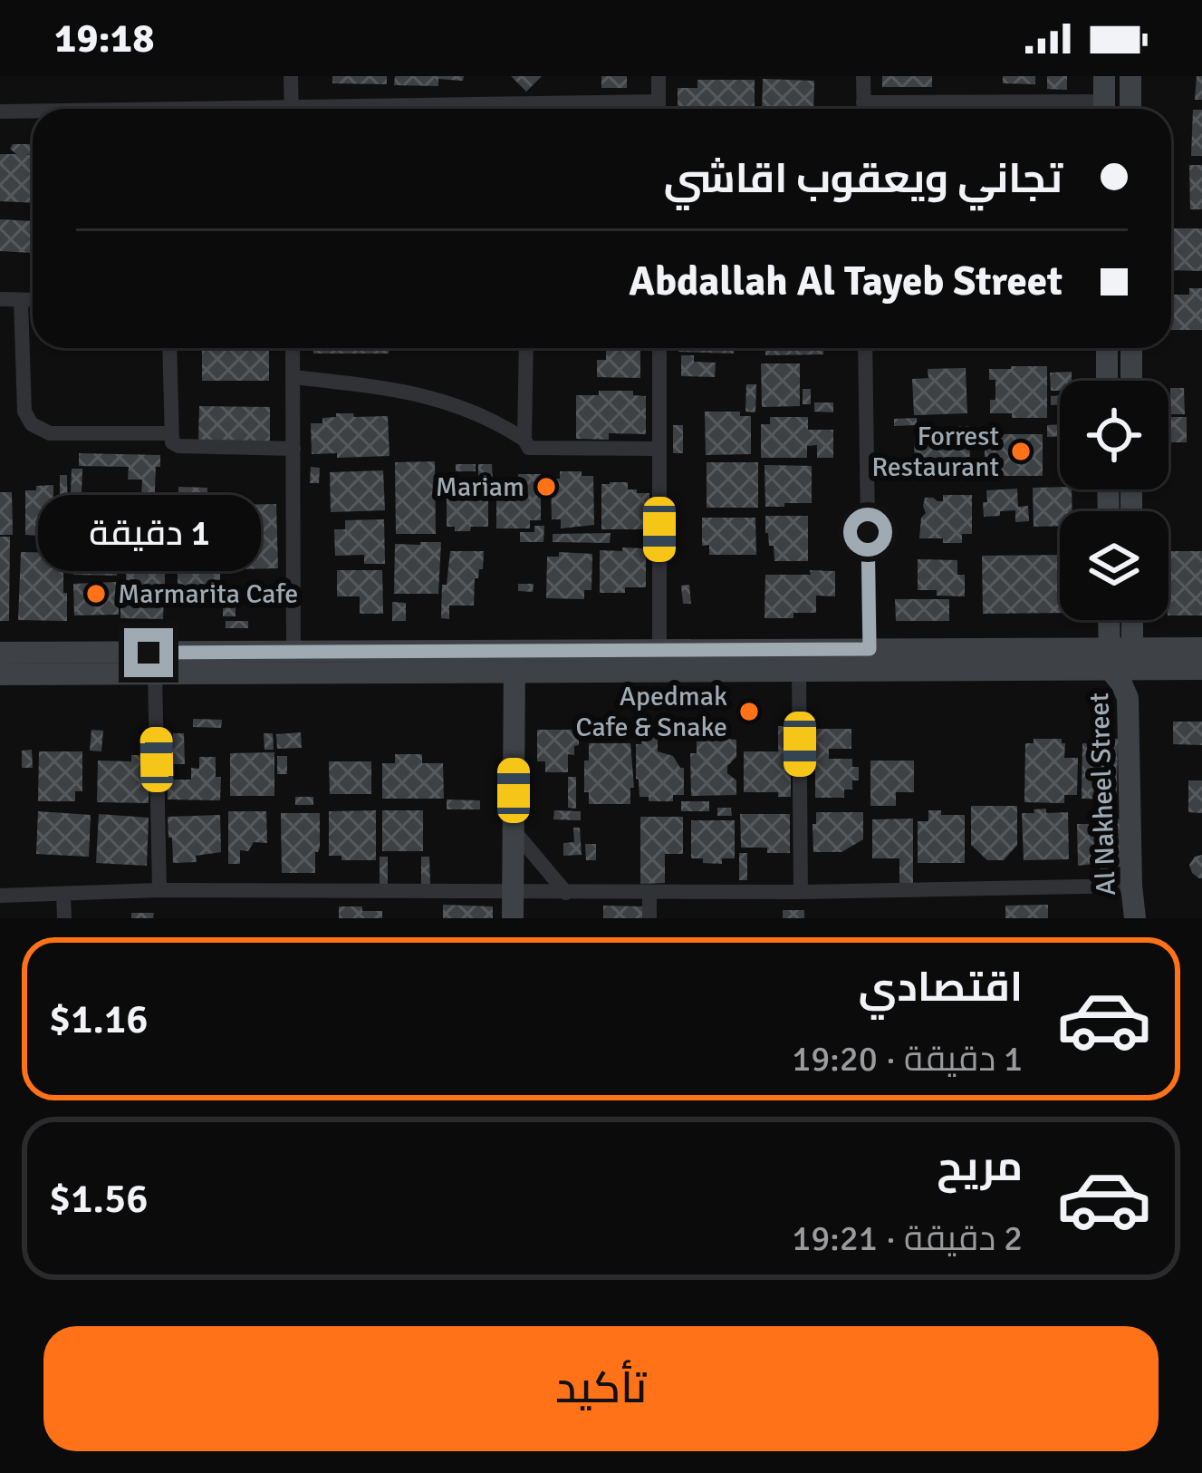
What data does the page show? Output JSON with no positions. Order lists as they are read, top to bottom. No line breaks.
{"streets":{"main road":["Al Nakheel Street"]},"places":["Forrest Restaurant","Mariam","Marmarita Cafe","Apedmak Cafe & Snake"],"page":{"status":"19:18","banner":["تجاني ويعقوب اقاشي","Abdallah Al Tayeb Street"],"bubble":"1 دقيقة","list":[{"name":"اقتصادي","note":"1 دقيقة · 19:20","value":"$1.16"},{"name":"مريح","note":"2 دقيقة · 19:21","value":"$1.56"}],"buttons":"تأكيد"}}
